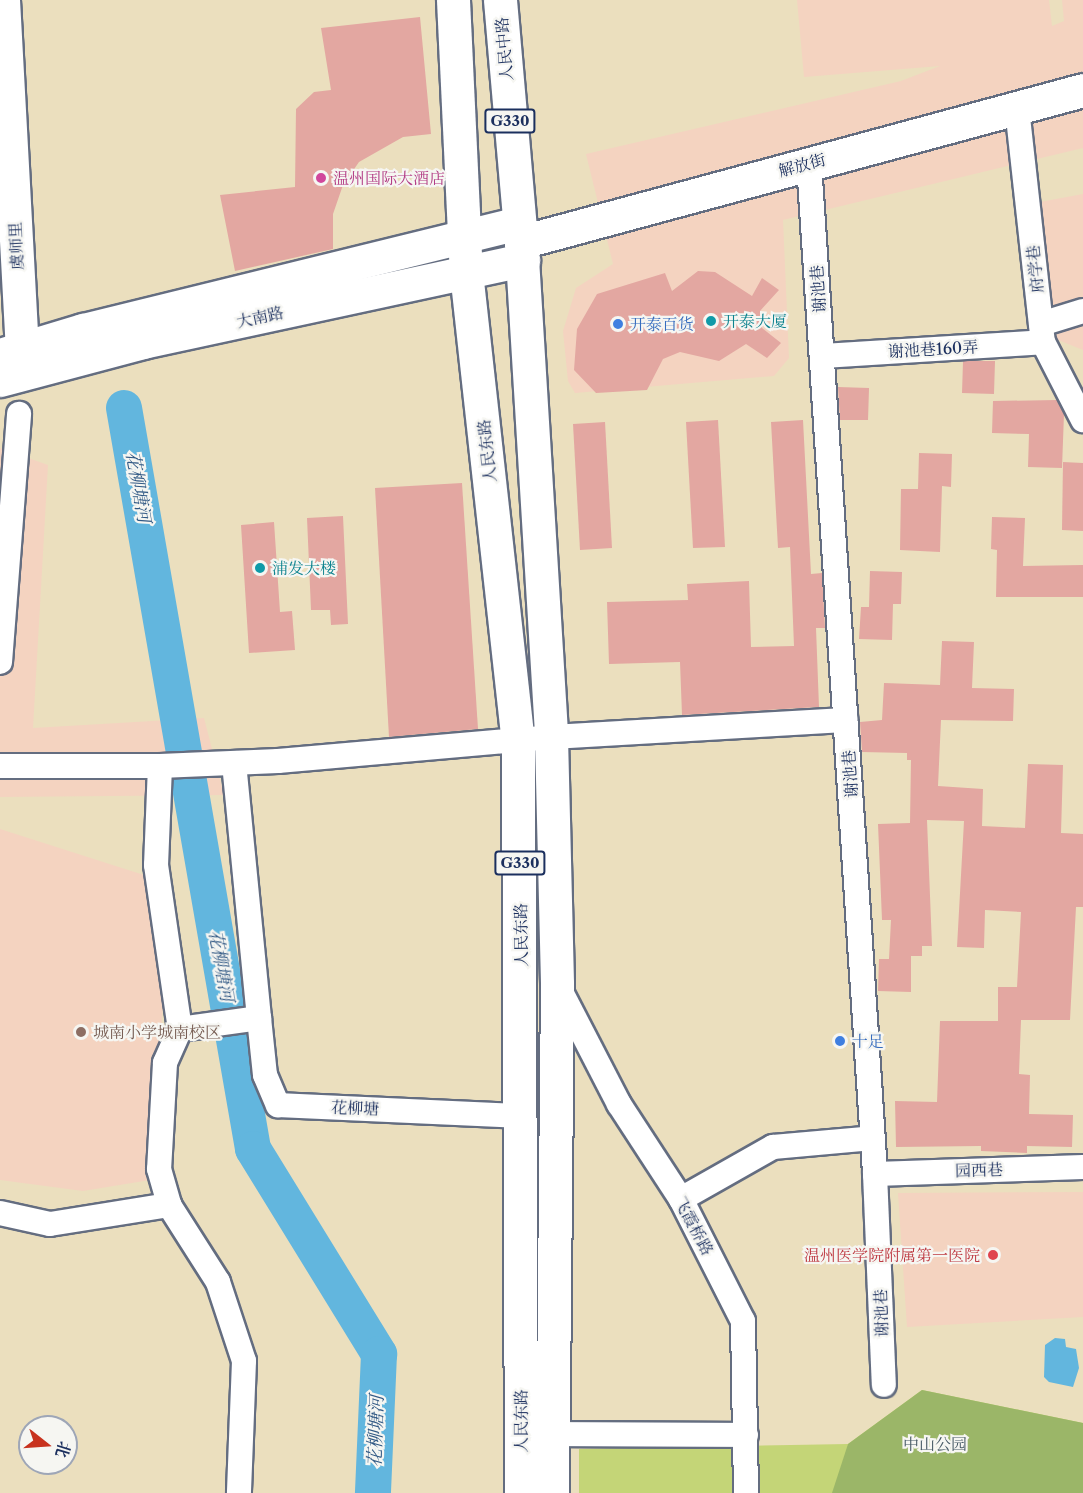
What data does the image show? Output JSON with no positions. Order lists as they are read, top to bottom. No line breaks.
{"streets":{"main road":["人民中路","G330","解放街","虞师里","大南路","人民东路"],"street":["府学巷","谢池巷","谢池巷160弄","花柳塘","园西巷","飞霞桥路"]},"crossings":[["人民中路","解放街"],["人民中路","大南路"],["人民中路","人民东路"],["G330","大南路"],["G330","人民东路"],["解放街","府学巷"],["解放街","谢池巷"],["解放街","大南路"],["解放街","人民东路"],["虞师里","大南路"],["府学巷","谢池巷160弄"],["谢池巷","谢池巷160弄"],["谢池巷","园西巷"],["大南路","人民东路"],["人民东路","花柳塘"],["人民东路","飞霞桥路"]],"water":["花柳塘河"],"parks":["中山公园"],"places":["温州国际大酒店","开泰大厦","开泰百货","浦发大楼","城南小学城南校区","十足","温州医学院附属第一医院"],"north":"right"}
